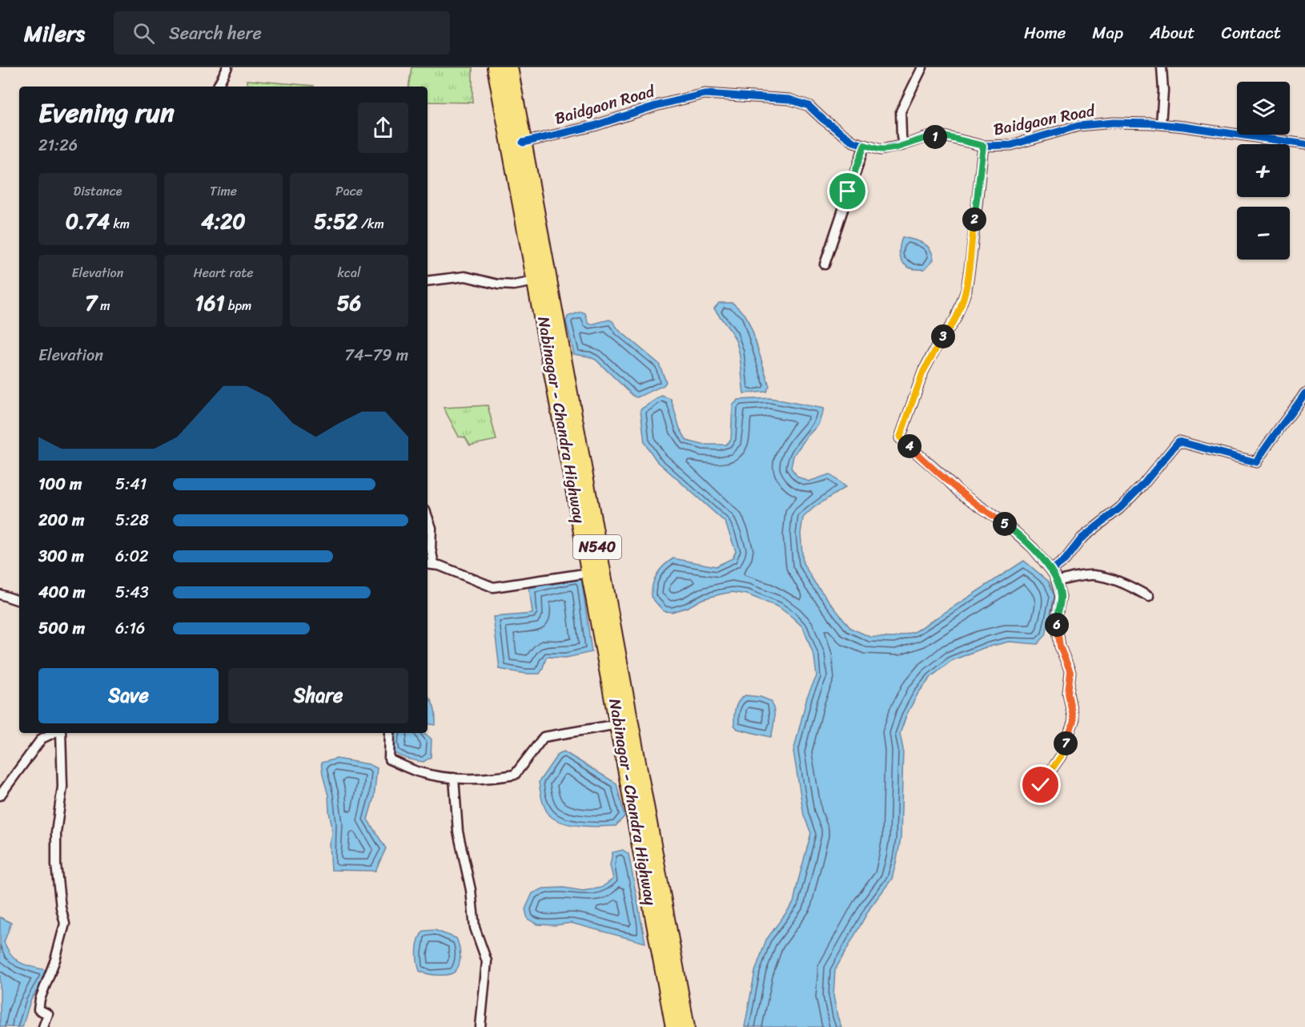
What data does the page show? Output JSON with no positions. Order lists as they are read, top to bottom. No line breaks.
{"streets":{"highway":["Nabinagar - Chandra Highway","N540"],"street":["Baidgaon Road"]},"crossings":[["Baidgaon Road","Nabinagar - Chandra Highway"]],"page":{"header":"Milers","search":"Search here","nav":["Home","Map","About","Contact"],"map_buttons":["+","−"],"heading":["Evening run","21:26"],"pins":["1","2","3","4","5","6","7"],"stats":[["Distance","0.74 km"],["Time","4:20"],["Pace","5:52 /km"],["Elevation","7 m"],["Heart rate","161 bpm"],["kcal","56"]],"chart":["Elevation","74–79 m"],"list":[{"name":"100 m","note":"5:41"},{"name":"200 m","note":"5:28"},{"name":"300 m","note":"6:02"},{"name":"400 m","note":"5:43"},{"name":"500 m","note":"6:16"}],"buttons":["Save","Share"]}}
